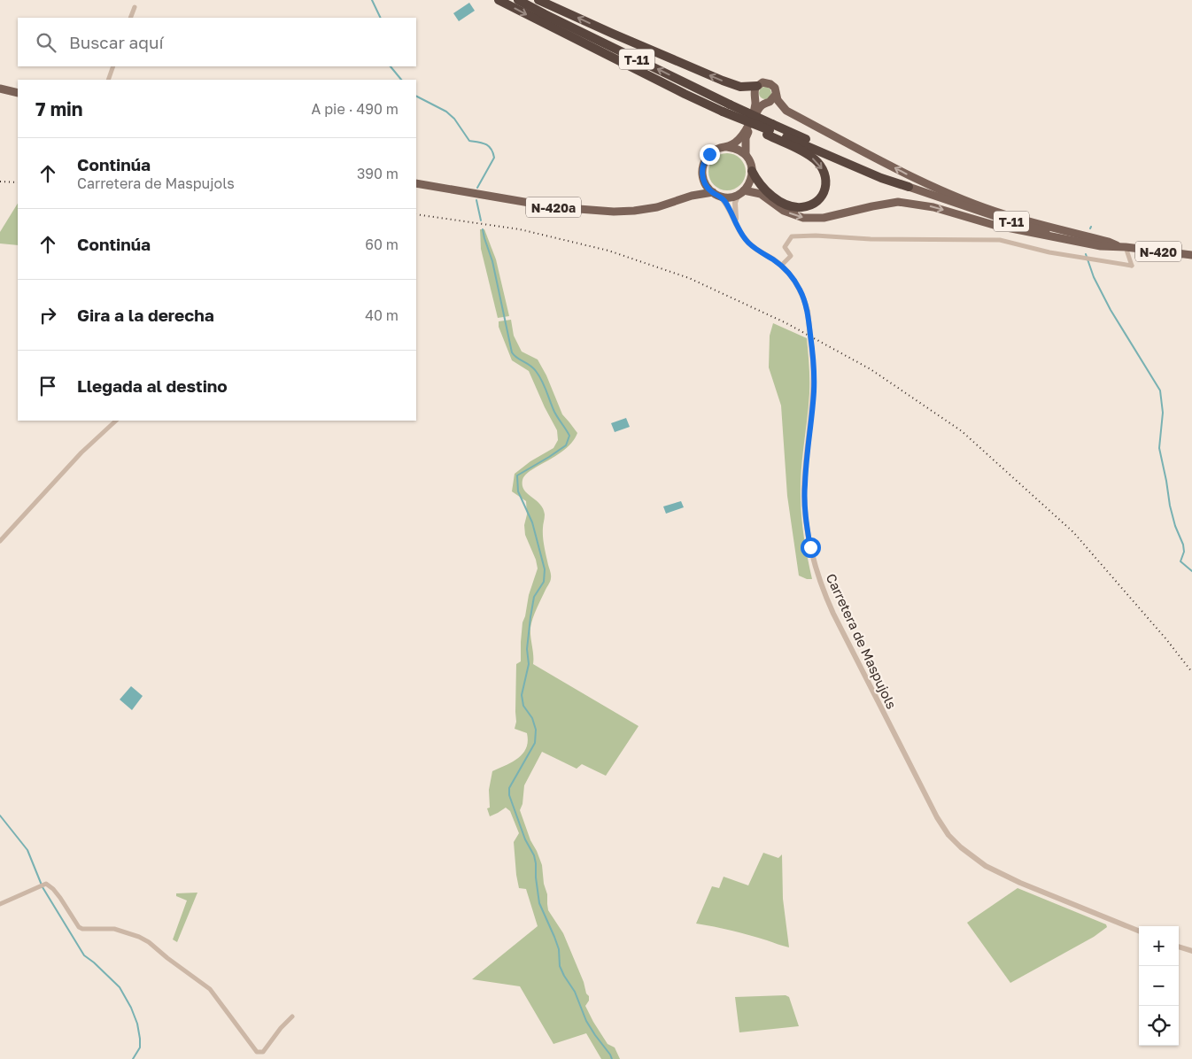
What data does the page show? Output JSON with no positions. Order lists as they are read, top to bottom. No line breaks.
{"streets":{"highway":["T-11"],"main road":["N-420a","N-420"],"street":["Carretera de Maspujols"]},"crossings":[["T-11","N-420"],["N-420a","Carretera de Maspujols"]],"page":{"search":"Buscar aquí","heading":["7 min","A pie · 490 m"],"list":[["Continúa","Carretera de Maspujols","390 m"],["Continúa","60 m"],["Gira a la derecha","40 m"],"Llegada al destino"],"map_buttons":["+","−"]}}
